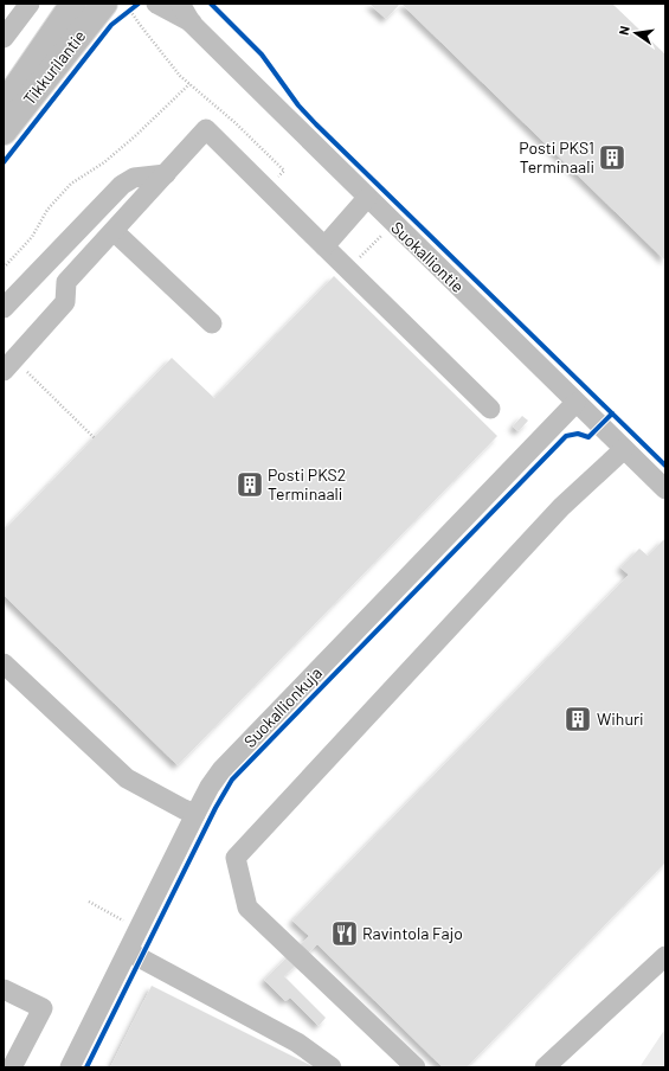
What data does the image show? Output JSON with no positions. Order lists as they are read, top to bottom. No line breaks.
{"streets":{"main road":["Tikkurilantie"],"street":["Suokalliontie","Suokallionkuja"]},"crossings":[["Suokalliontie","Suokallionkuja"]],"places":{"building":["Posti PKS1 Terminaali","Posti PKS2 Terminaali","Wihuri"],"restaurant":["Ravintola Fajo"]},"north":"left"}
